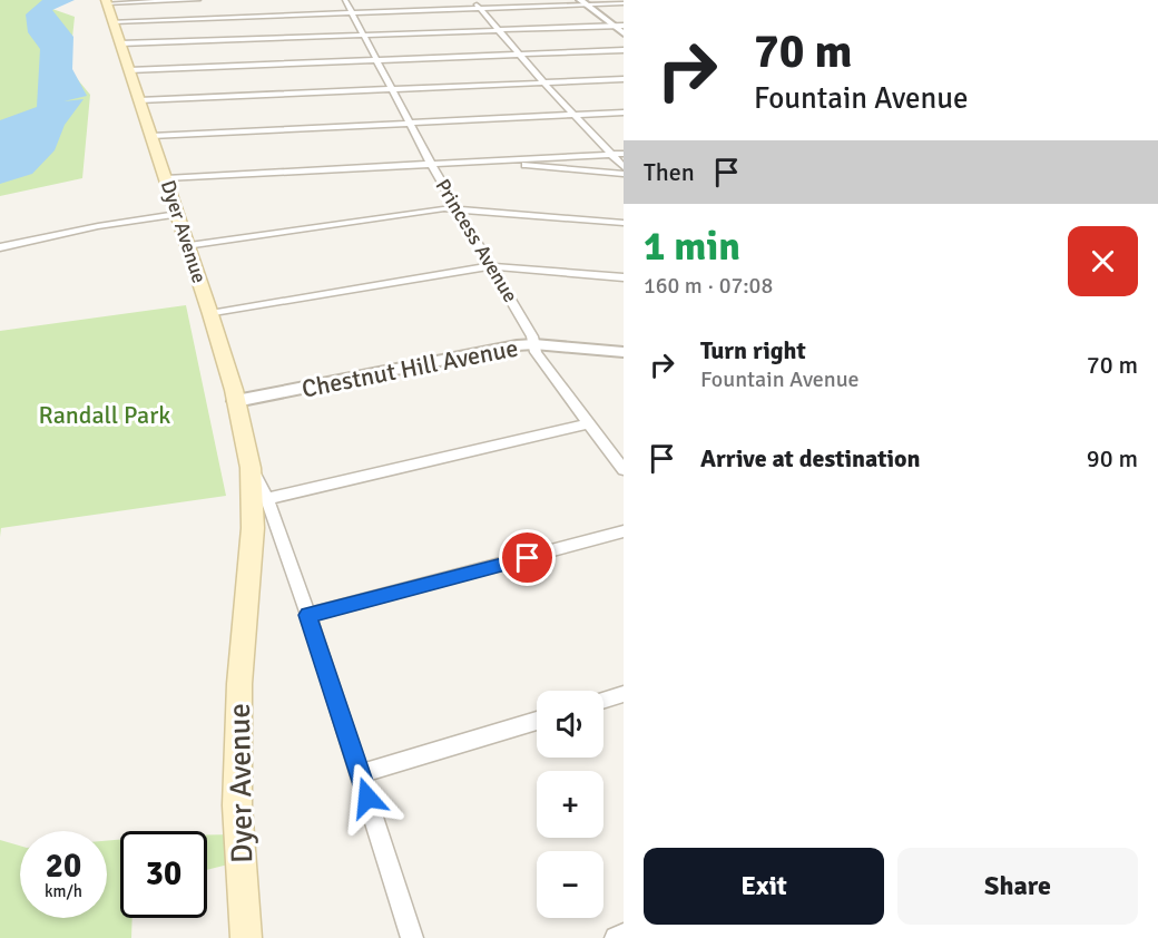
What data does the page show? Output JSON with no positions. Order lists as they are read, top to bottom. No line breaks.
{"streets":{"main road":["Dyer Avenue"],"street":["Princess Avenue","Chestnut Hill Avenue"]},"crossings":[["Dyer Avenue","Chestnut Hill Avenue"],["Princess Avenue","Chestnut Hill Avenue"]],"parks":["Randall Park"],"page":{"turn":["70 m","Fountain Avenue"],"then":"Then","heading":["1 min","160 m · 07:08"],"list":[{"name":"Turn right","note":"Fountain Avenue","value":"70 m"},{"name":"Arrive at destination","value":"90 m"}],"map_buttons":["+","−"],"speed":"20 km/h","limit":"30","buttons":["Exit","Share"]}}
